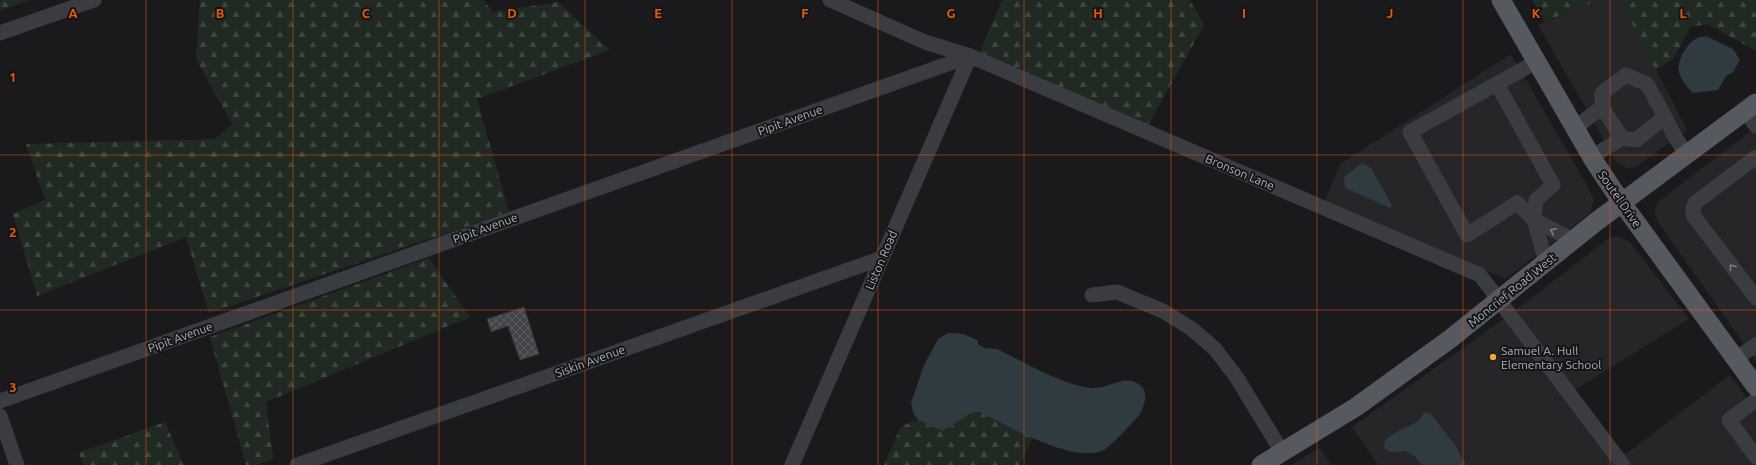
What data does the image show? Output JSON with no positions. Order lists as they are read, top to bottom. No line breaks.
{"streets":{"main road":["Soutel Drive","Moncrief Road West"],"street":["Pipit Avenue","Bronson Lane","Liston Road","Siskin Avenue"]},"crossings":[["Pipit Avenue","Bronson Lane"],["Pipit Avenue","Liston Road"],["Bronson Lane","Liston Road"],["Bronson Lane","Moncrief Road West"],["Soutel Drive","Moncrief Road West"],["Liston Road","Siskin Avenue"]],"places":["Samuel A. Hull Elementary School"],"grid":{"columns":["A","B","C","D","E","F","G","H","I","J","K","L"],"rows":["1","2","3"]}}
